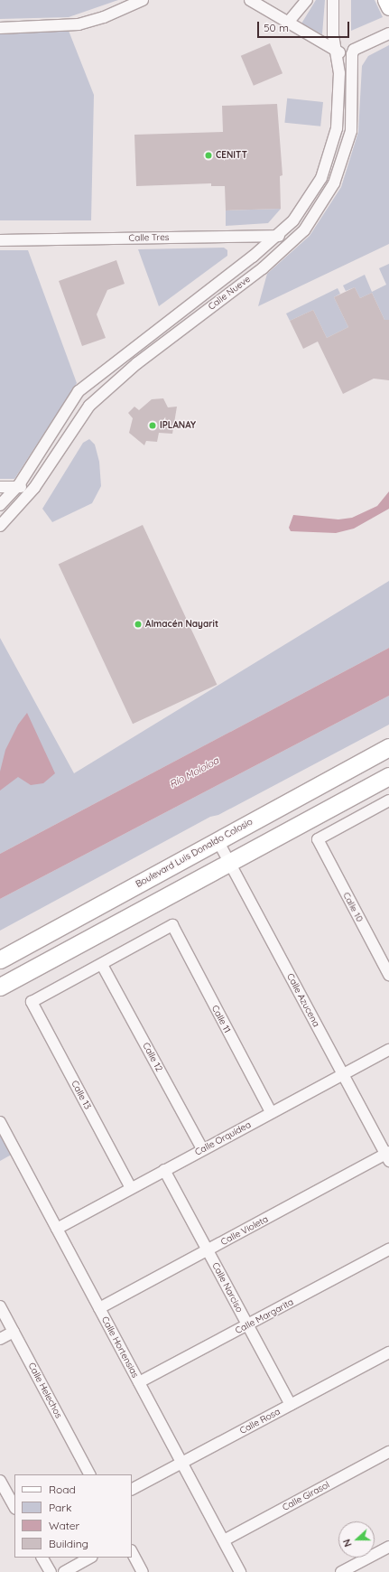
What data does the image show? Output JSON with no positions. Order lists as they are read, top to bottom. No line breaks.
{"streets":{"main road":["Boulevard Luis Donaldo Colosio"],"street":["Calle Tres","Calle Nueve","Calle 10","Calle Azucena","Calle 11","Calle 12","Calle 13","Calle Orquídea","Calle Violeta","Calle Narciso","Calle Margarita","Calle Hortensias","Calle Helechos","Calle Rosa","Calle Girasol"]},"crossings":[["Calle Tres","Calle Nueve"],["Boulevard Luis Donaldo Colosio","Calle Azucena"],["Calle Azucena","Calle Orquídea"],["Calle Azucena","Calle Violeta"],["Calle 11","Calle 12"],["Calle 11","Calle 13"],["Calle 11","Calle Orquídea"],["Calle 12","Calle 13"],["Calle 12","Calle Orquídea"],["Calle 13","Calle Orquídea"],["Calle Orquídea","Calle Narciso"],["Calle Orquídea","Calle Hortensias"],["Calle Violeta","Calle Narciso"],["Calle Violeta","Calle Hortensias"],["Calle Narciso","Calle Margarita"],["Calle Narciso","Calle Rosa"],["Calle Margarita","Calle Hortensias"],["Calle Hortensias","Calle Rosa"],["Calle Hortensias","Calle Girasol"]],"water":["Río Mololoa"],"places":["CENITT","IPLANAY","Almacén Nayarit"],"legend":["Road","Park","Water","Building"],"scale_bar":"50 m","north":"left"}
